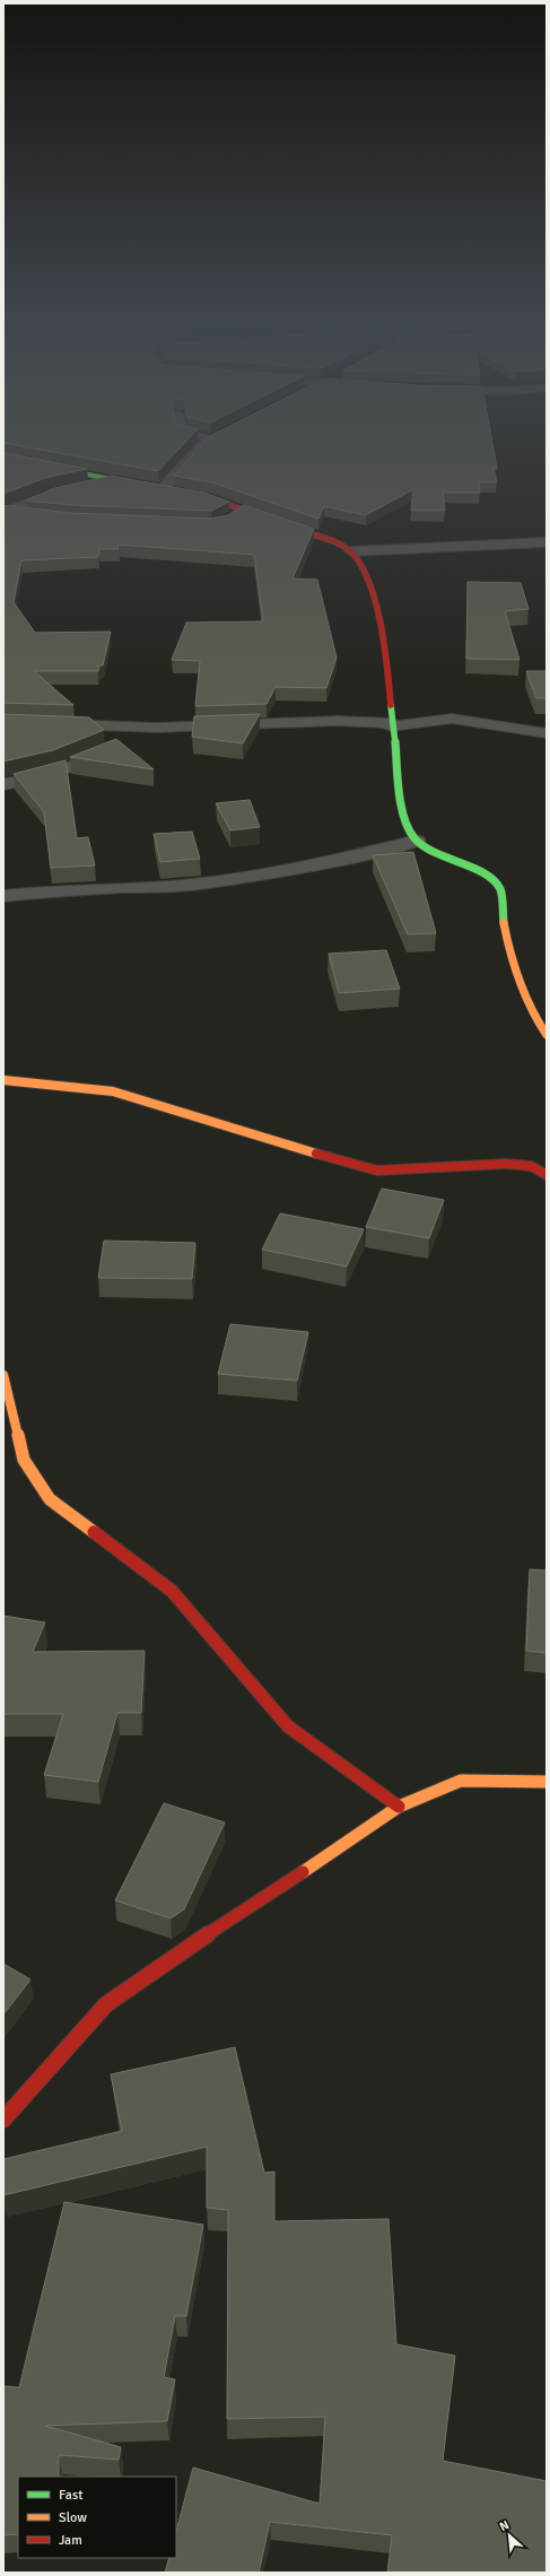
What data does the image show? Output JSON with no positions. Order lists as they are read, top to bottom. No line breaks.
{"legend":["Fast","Slow","Jam"],"north":"top left"}
